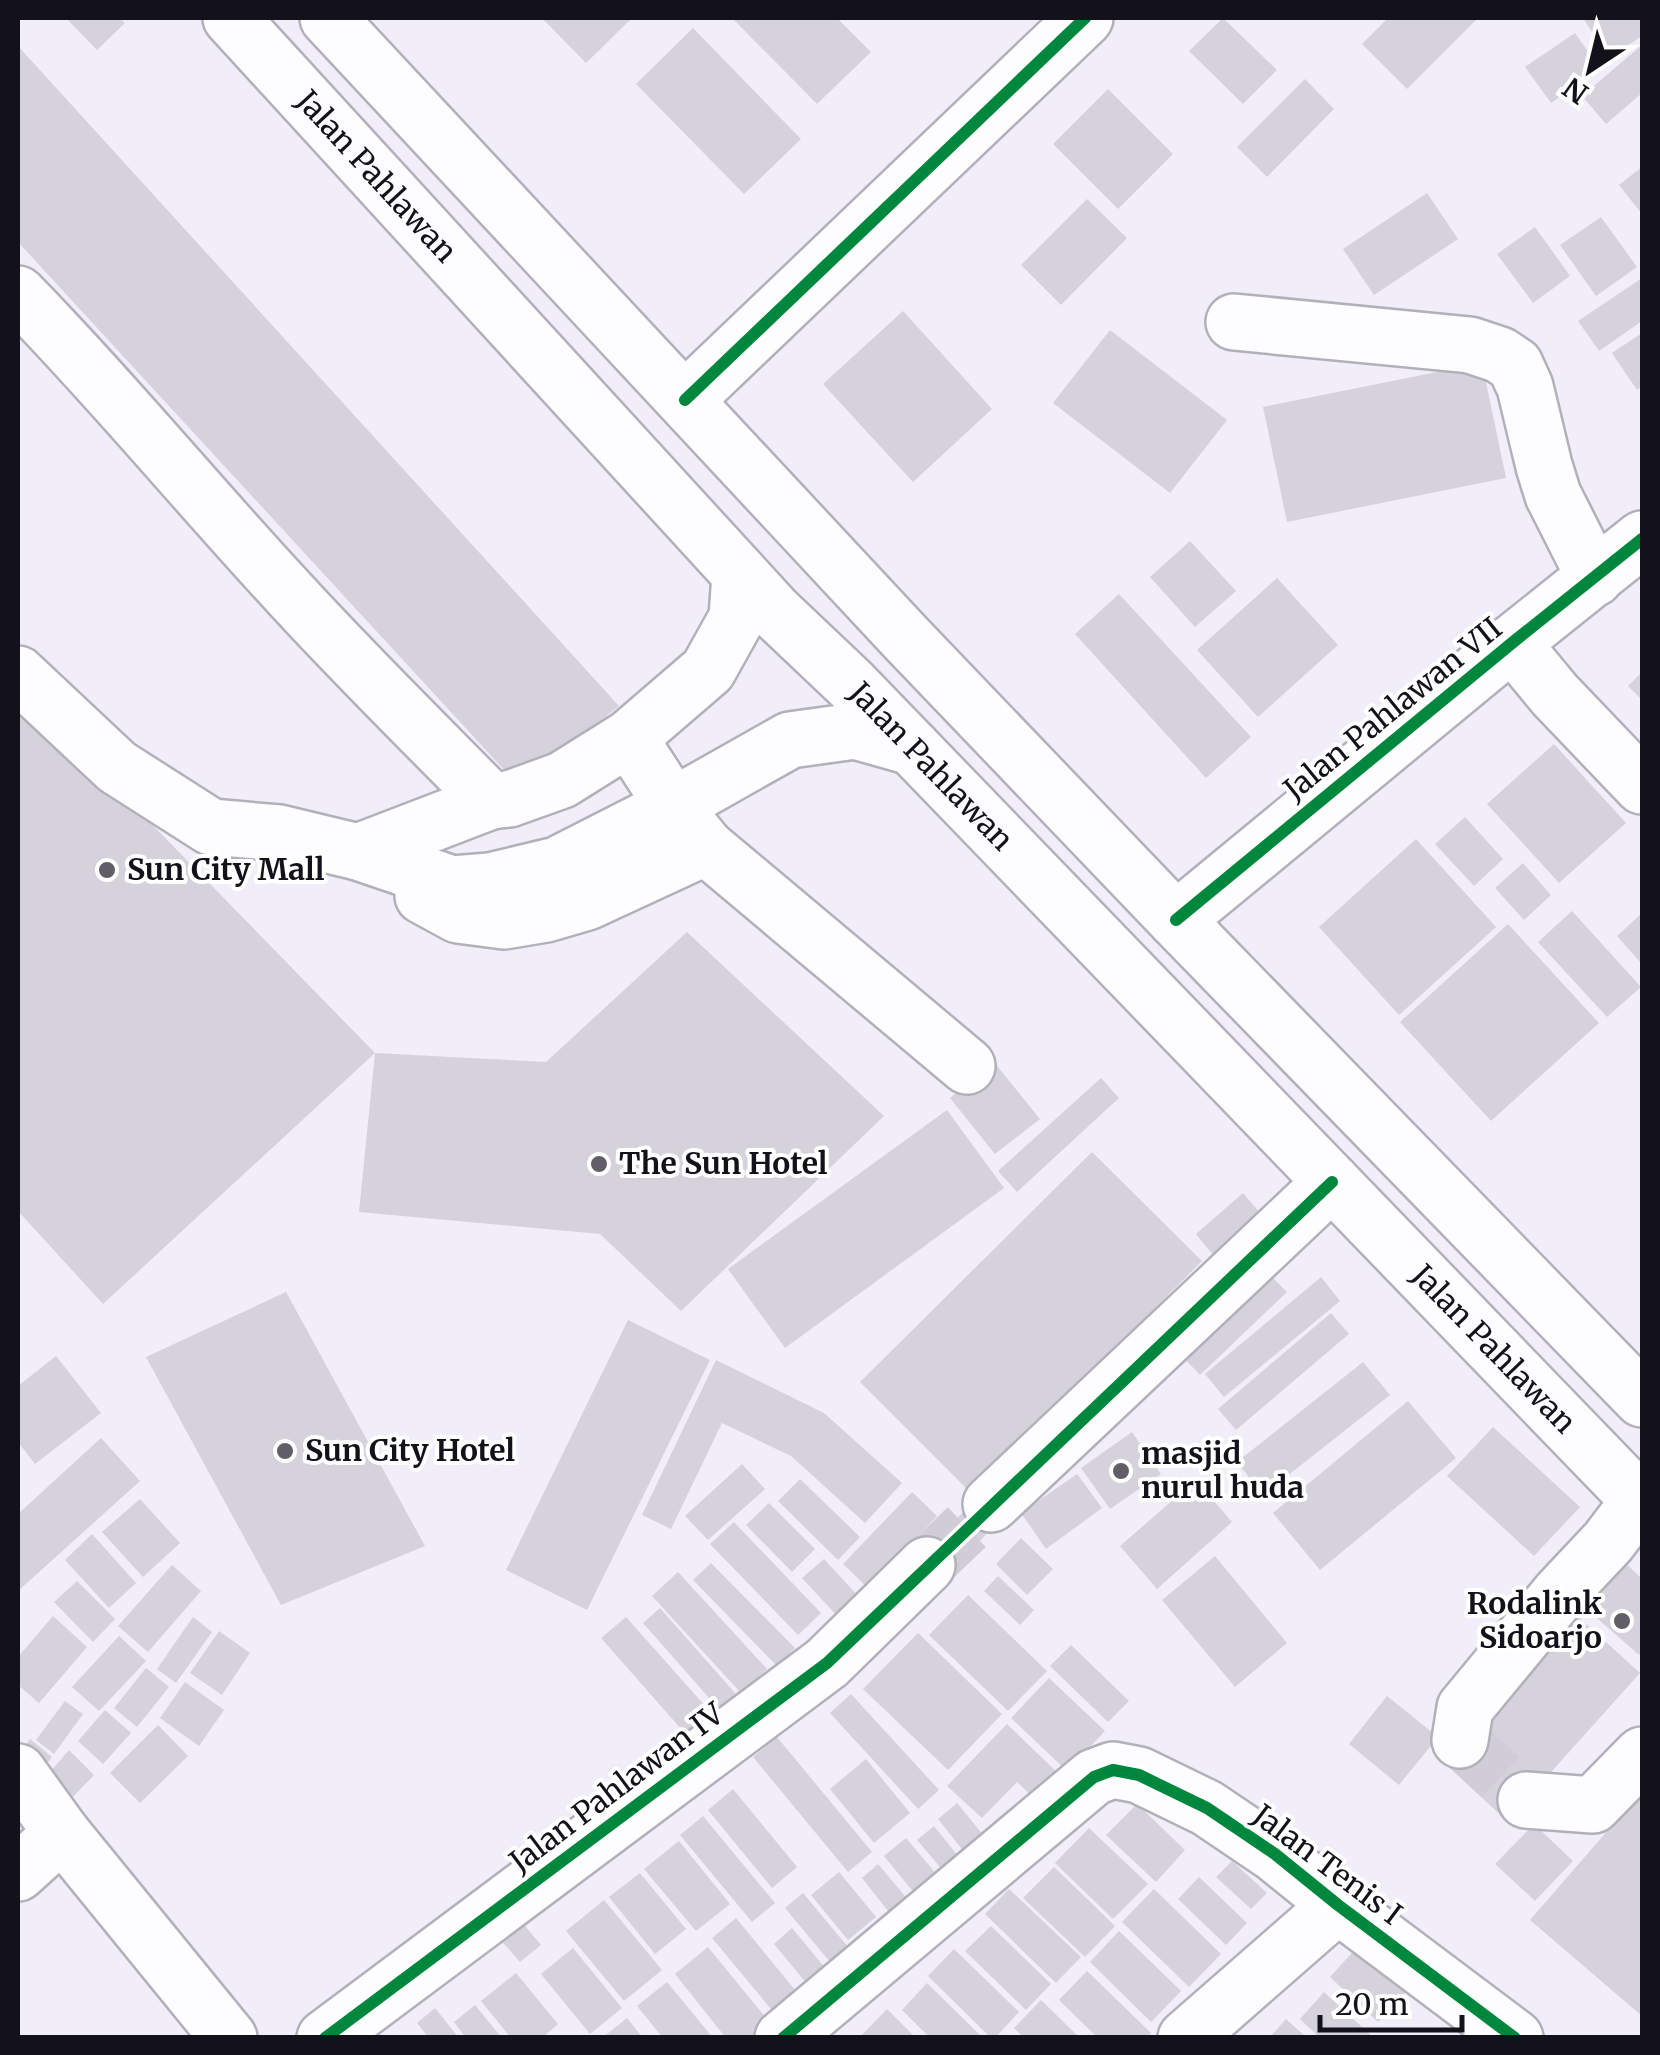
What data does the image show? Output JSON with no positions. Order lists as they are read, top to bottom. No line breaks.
{"streets":{"street":["Jalan Pahlawan","Jalan Pahlawan VII","Jalan Pahlawan IV","Jalan Tenis I"]},"places":["Sun City Mall","The Sun Hotel","Sun City Hotel","masjid nurul huda","Rodalink Sidoarjo"],"scale_bar":"20 m","north":"bottom left"}
